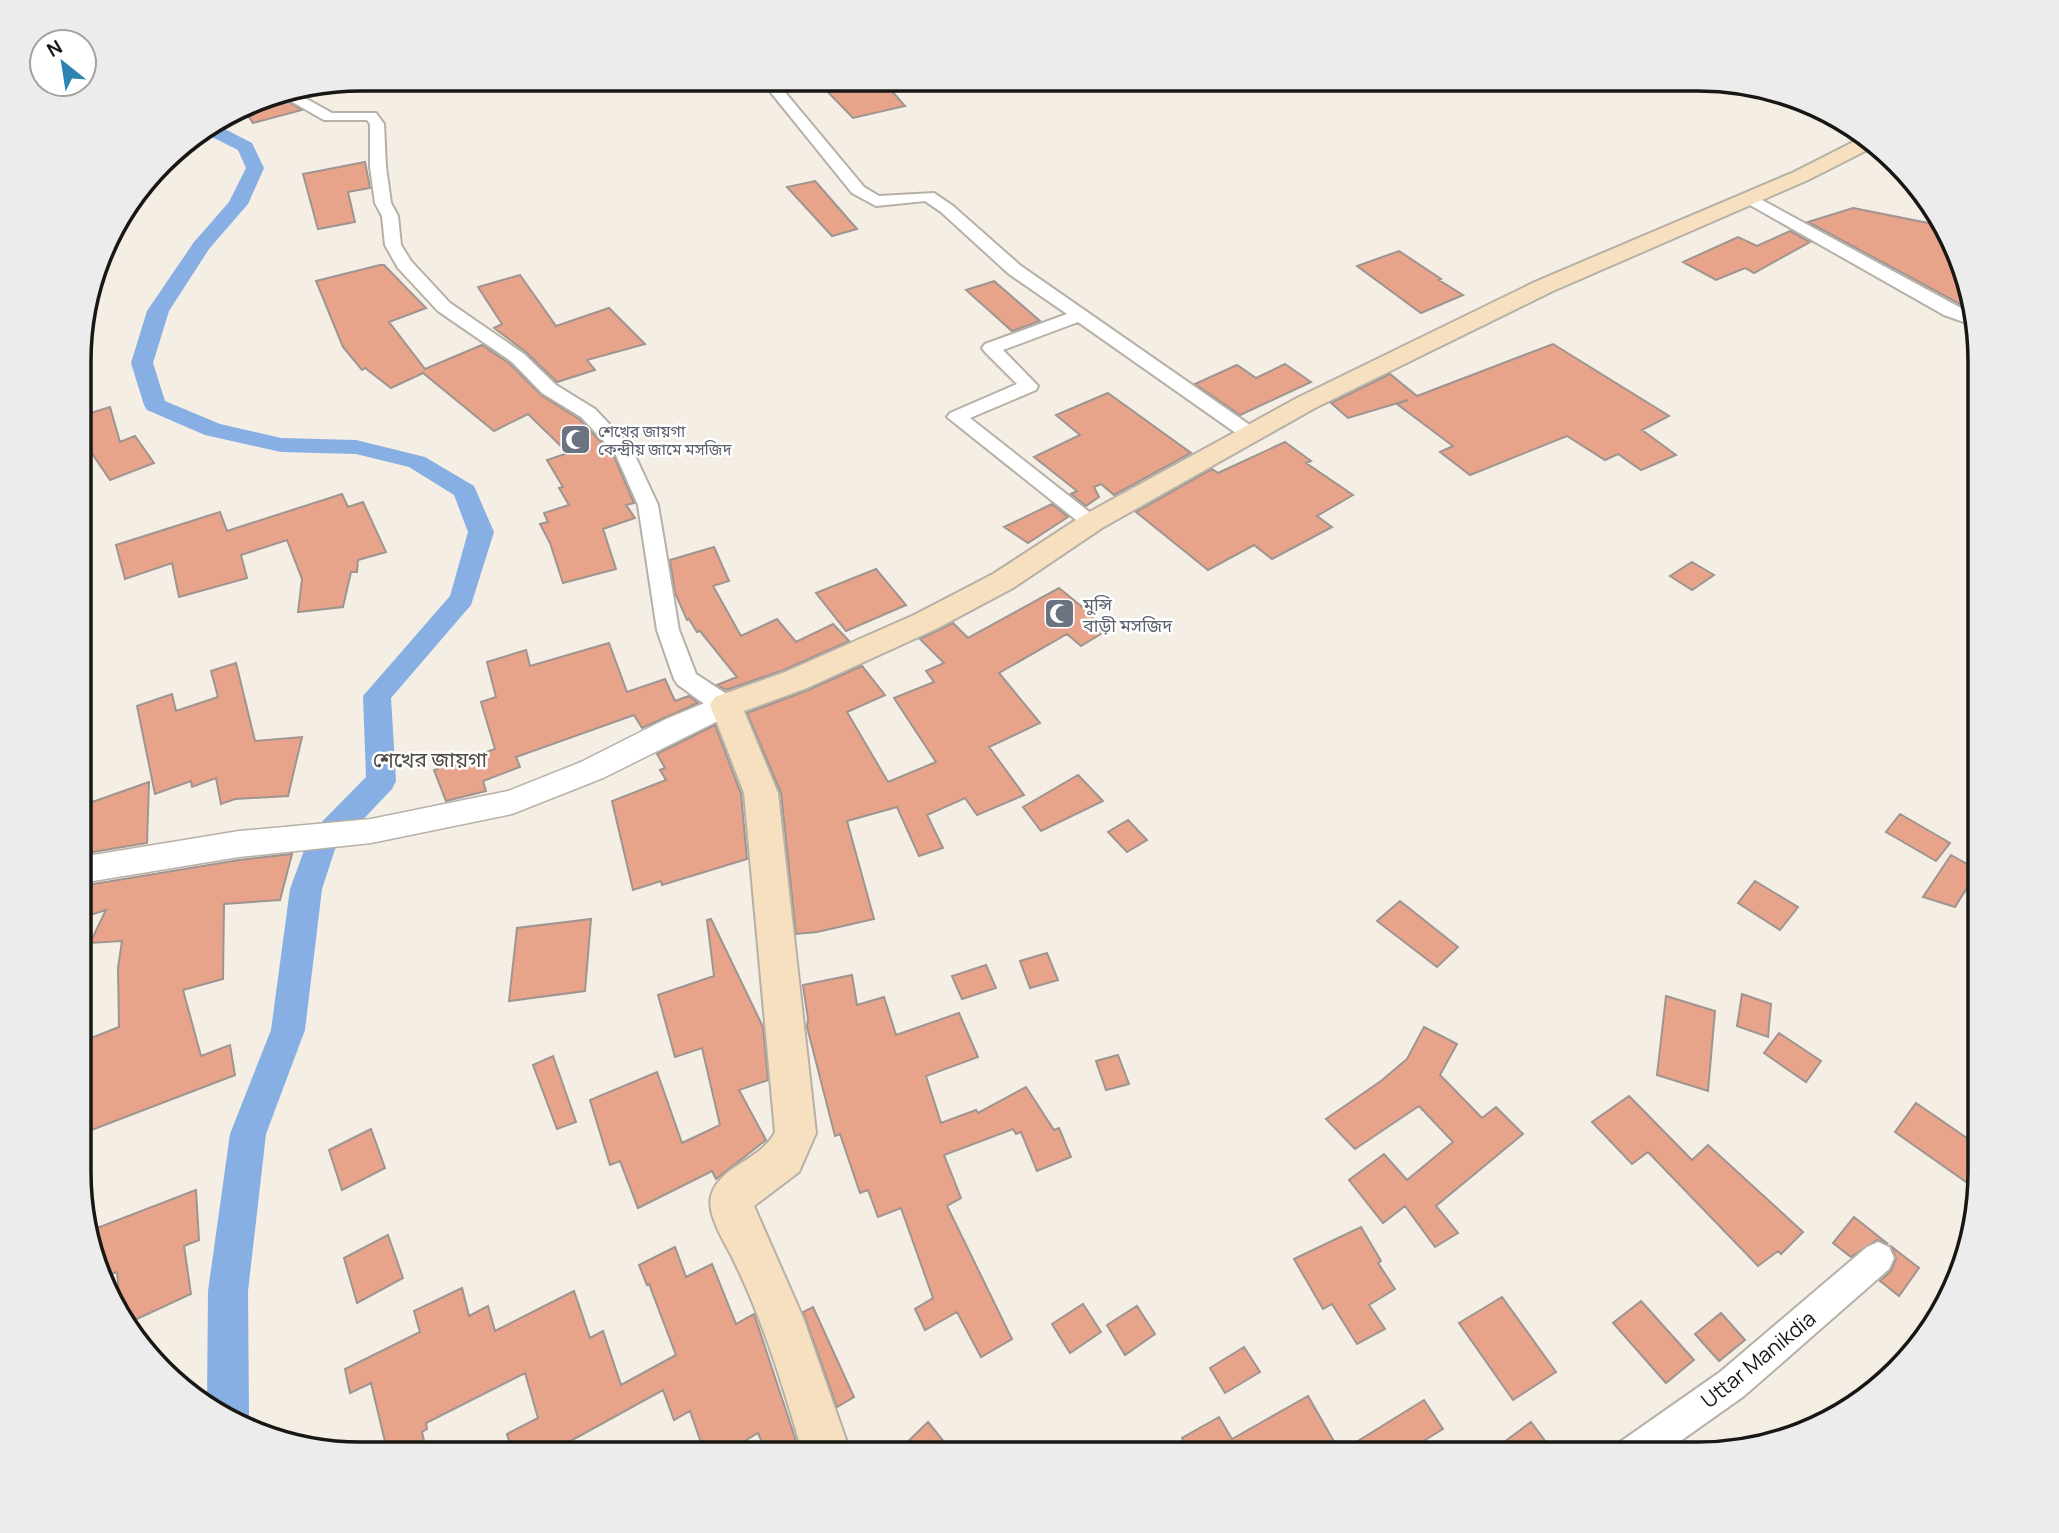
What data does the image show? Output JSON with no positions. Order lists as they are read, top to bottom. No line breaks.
{"streets":{"street":["Uttar Manikdia"]},"districts":["শেখের জায়গা"],"places":{"mosque":["শেখের জায়গা কেন্দ্রীয় জামে মসজিদ","মুন্সি বাড়ী মসজিদ"]},"north":"top left"}
